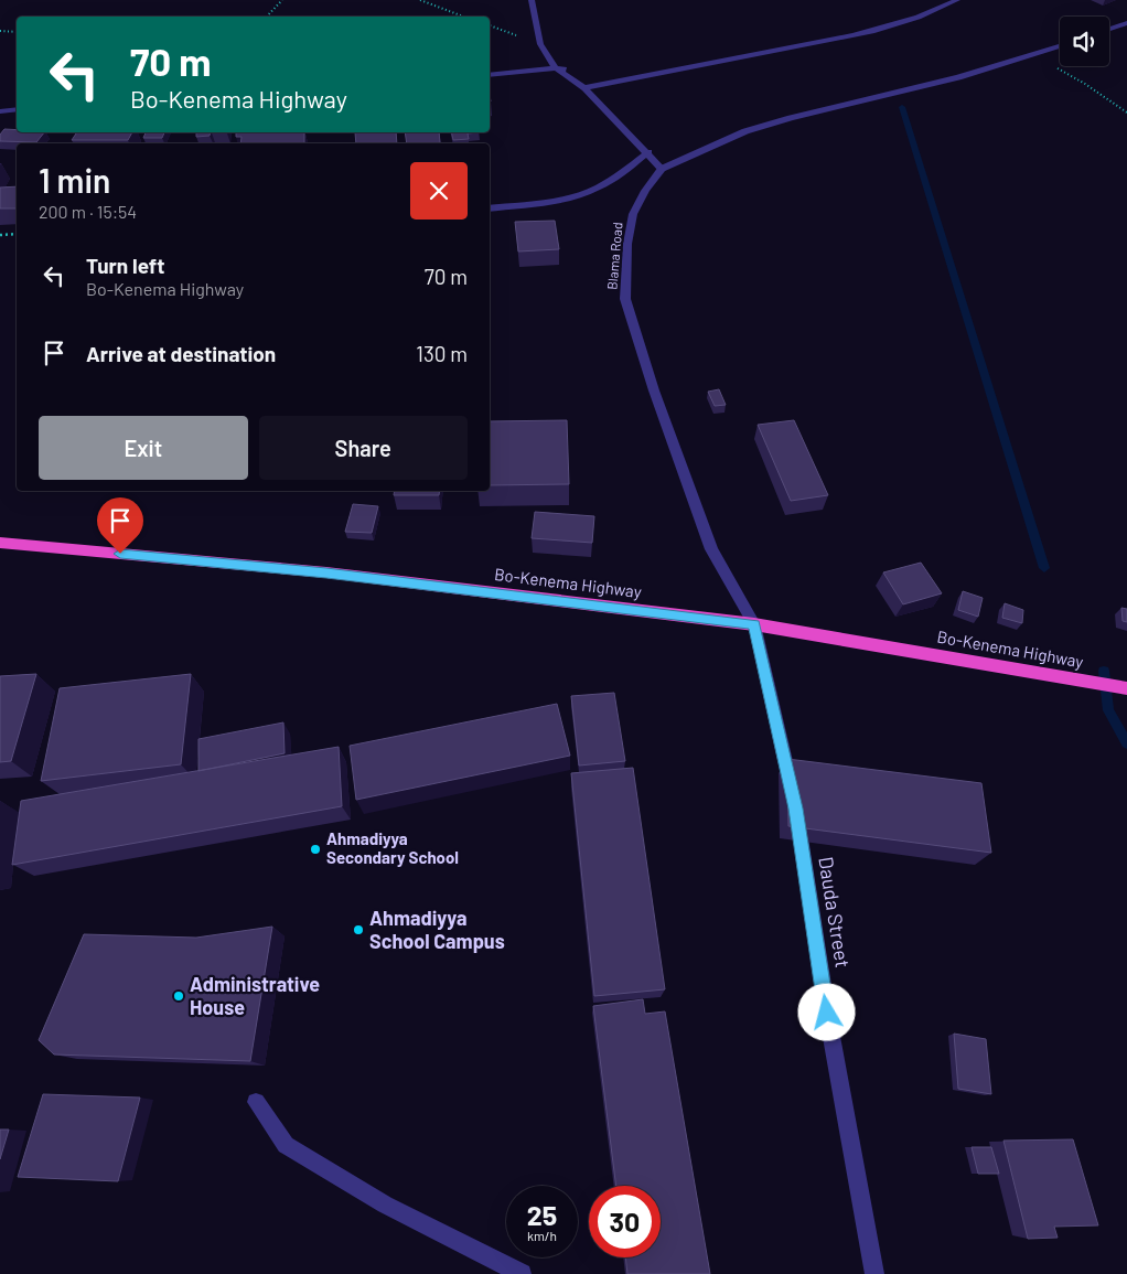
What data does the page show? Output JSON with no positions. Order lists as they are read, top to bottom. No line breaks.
{"streets":{"highway":["Bo-Kenema Highway"],"street":["Blama Road","Dauda Street"]},"crossings":[["Blama Road","Bo-Kenema Highway"],["Blama Road","Dauda Street"],["Bo-Kenema Highway","Dauda Street"]],"places":["Ahmadiyya Secondary School","Ahmadiyya School Campus","Administrative House"],"page":{"turn":["70 m","Bo-Kenema Highway"],"heading":["1 min","200 m · 15:54"],"list":[{"name":"Turn left","note":"Bo-Kenema Highway","value":"70 m"},{"name":"Arrive at destination","value":"130 m"}],"buttons":["Exit","Share"],"speed":"25 km/h","limit":"30"}}
